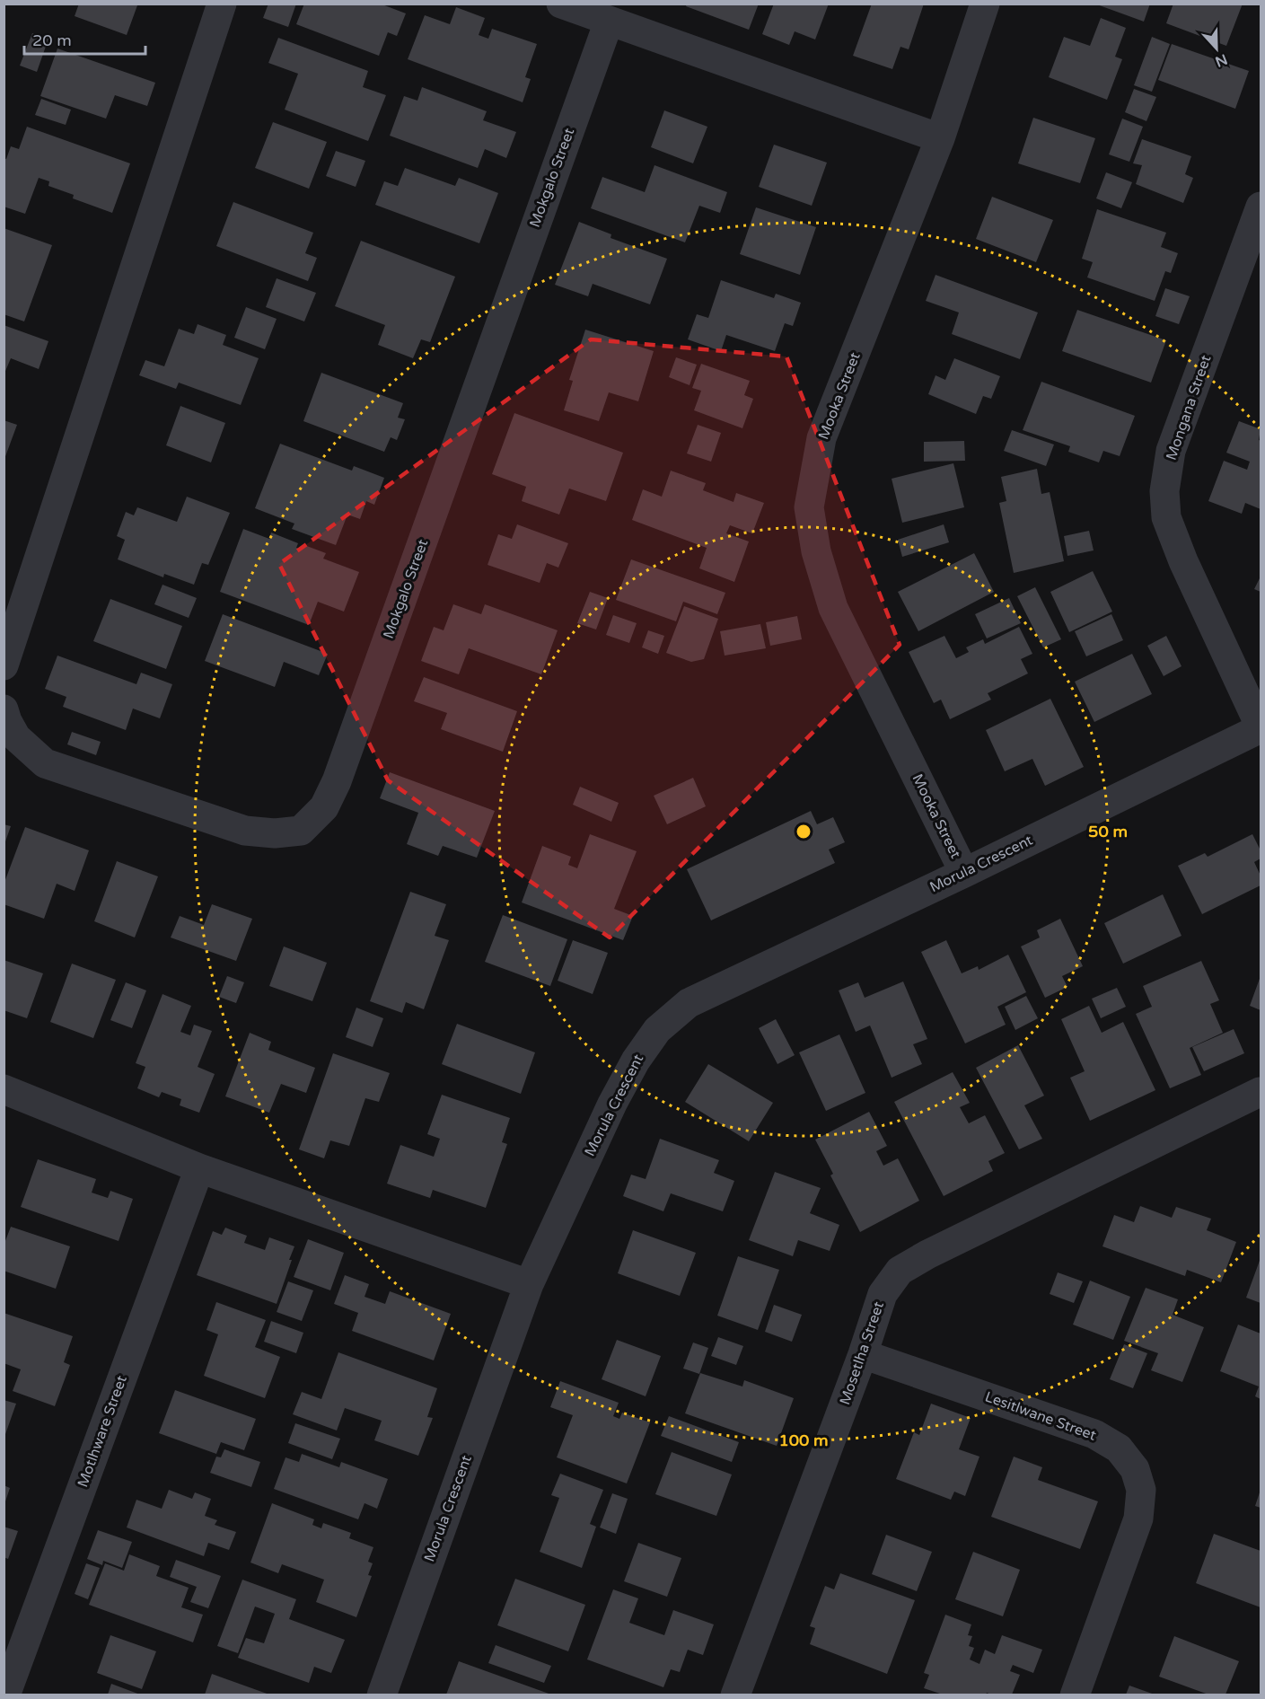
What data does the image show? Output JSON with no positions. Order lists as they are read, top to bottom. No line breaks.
{"streets":{"street":["Mokgalo Street","Mooka Street","Mongana Street","Morula Crescent","Mosetlha Street","Lesitlwane Street","Motlhware Street"]},"crossings":[["Mooka Street","Morula Crescent"],["Mongana Street","Morula Crescent"],["Mosetlha Street","Lesitlwane Street"]],"scale_bar":"20 m","north":"bottom","rings":["50 m","100 m"]}
